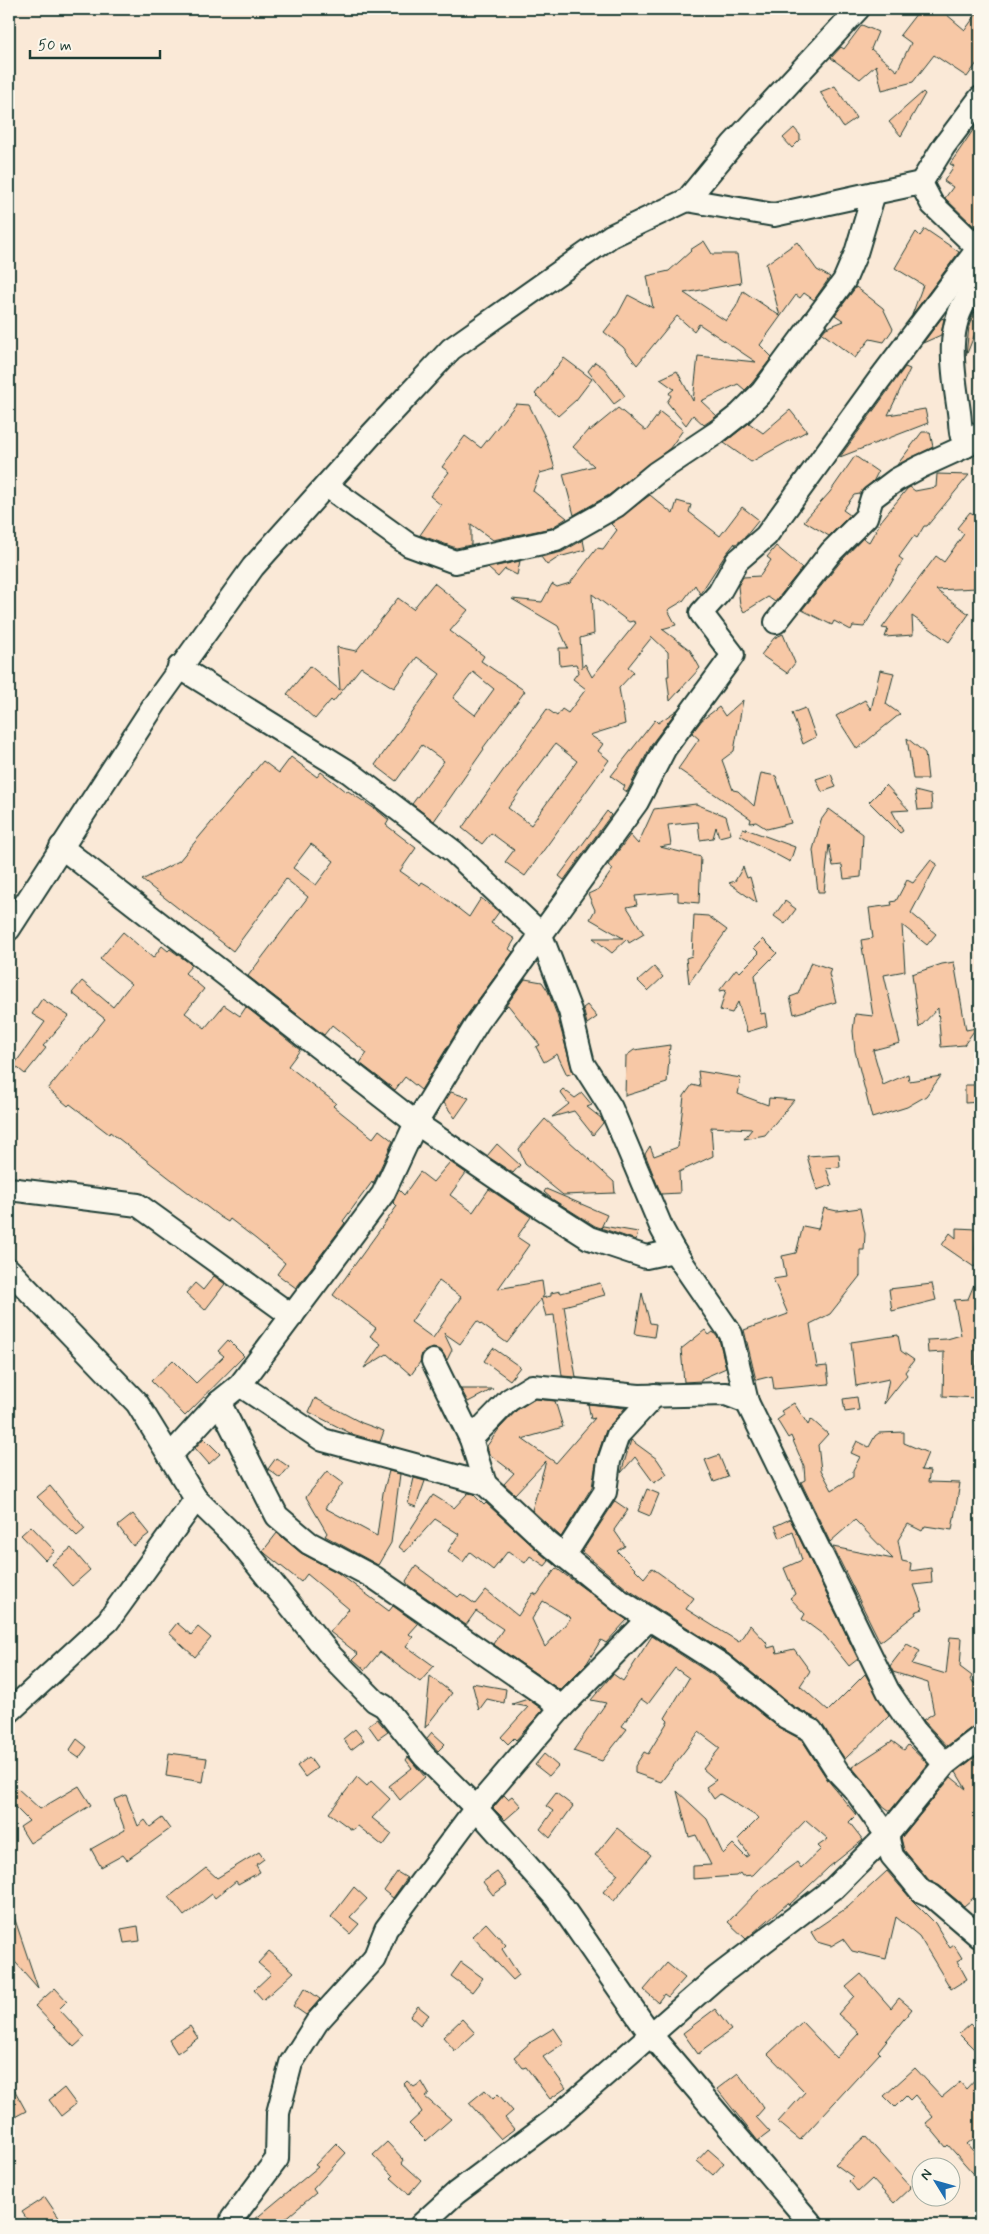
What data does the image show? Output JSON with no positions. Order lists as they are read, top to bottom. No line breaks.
{"scale_bar":"50 m","north":"top left"}
